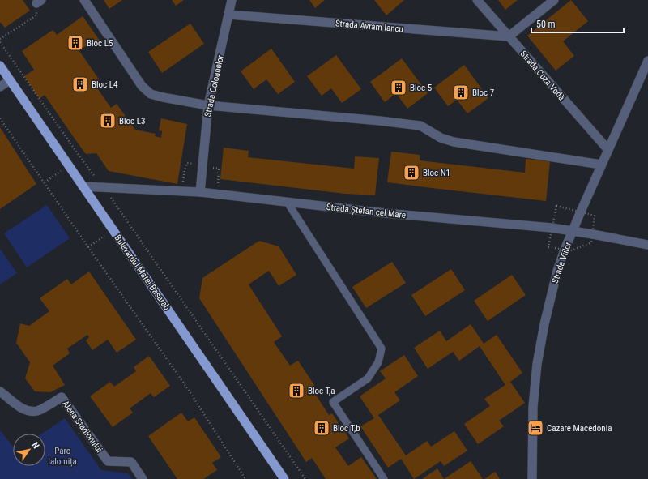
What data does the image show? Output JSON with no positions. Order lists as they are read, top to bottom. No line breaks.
{"streets":{"main road":["Bulevardul Matei Basarab"],"street":["Strada Avram Iancu","Strada Cuza Vodă","Strada Coloanelor","Strada Ștefan cel Mare","Strada Viilor","Aleea Stadionului"]},"crossings":[["Strada Avram Iancu","Strada Cuza Vodă"],["Strada Avram Iancu","Strada Coloanelor"],["Strada Cuza Vodă","Strada Viilor"],["Strada Coloanelor","Strada Ștefan cel Mare"],["Strada Ștefan cel Mare","Strada Viilor"],["Strada Ștefan cel Mare","Bulevardul Matei Basarab"]],"parks":["Parc Ialomița"],"places":{"building":["Bloc L5","Bloc L4","Bloc 5","Bloc 7","Bloc L3","Bloc N1","Bloc T,a","Bloc T,b"],"hotel":["Cazare Macedonia"]},"scale_bar":"50 m","north":"top right"}
